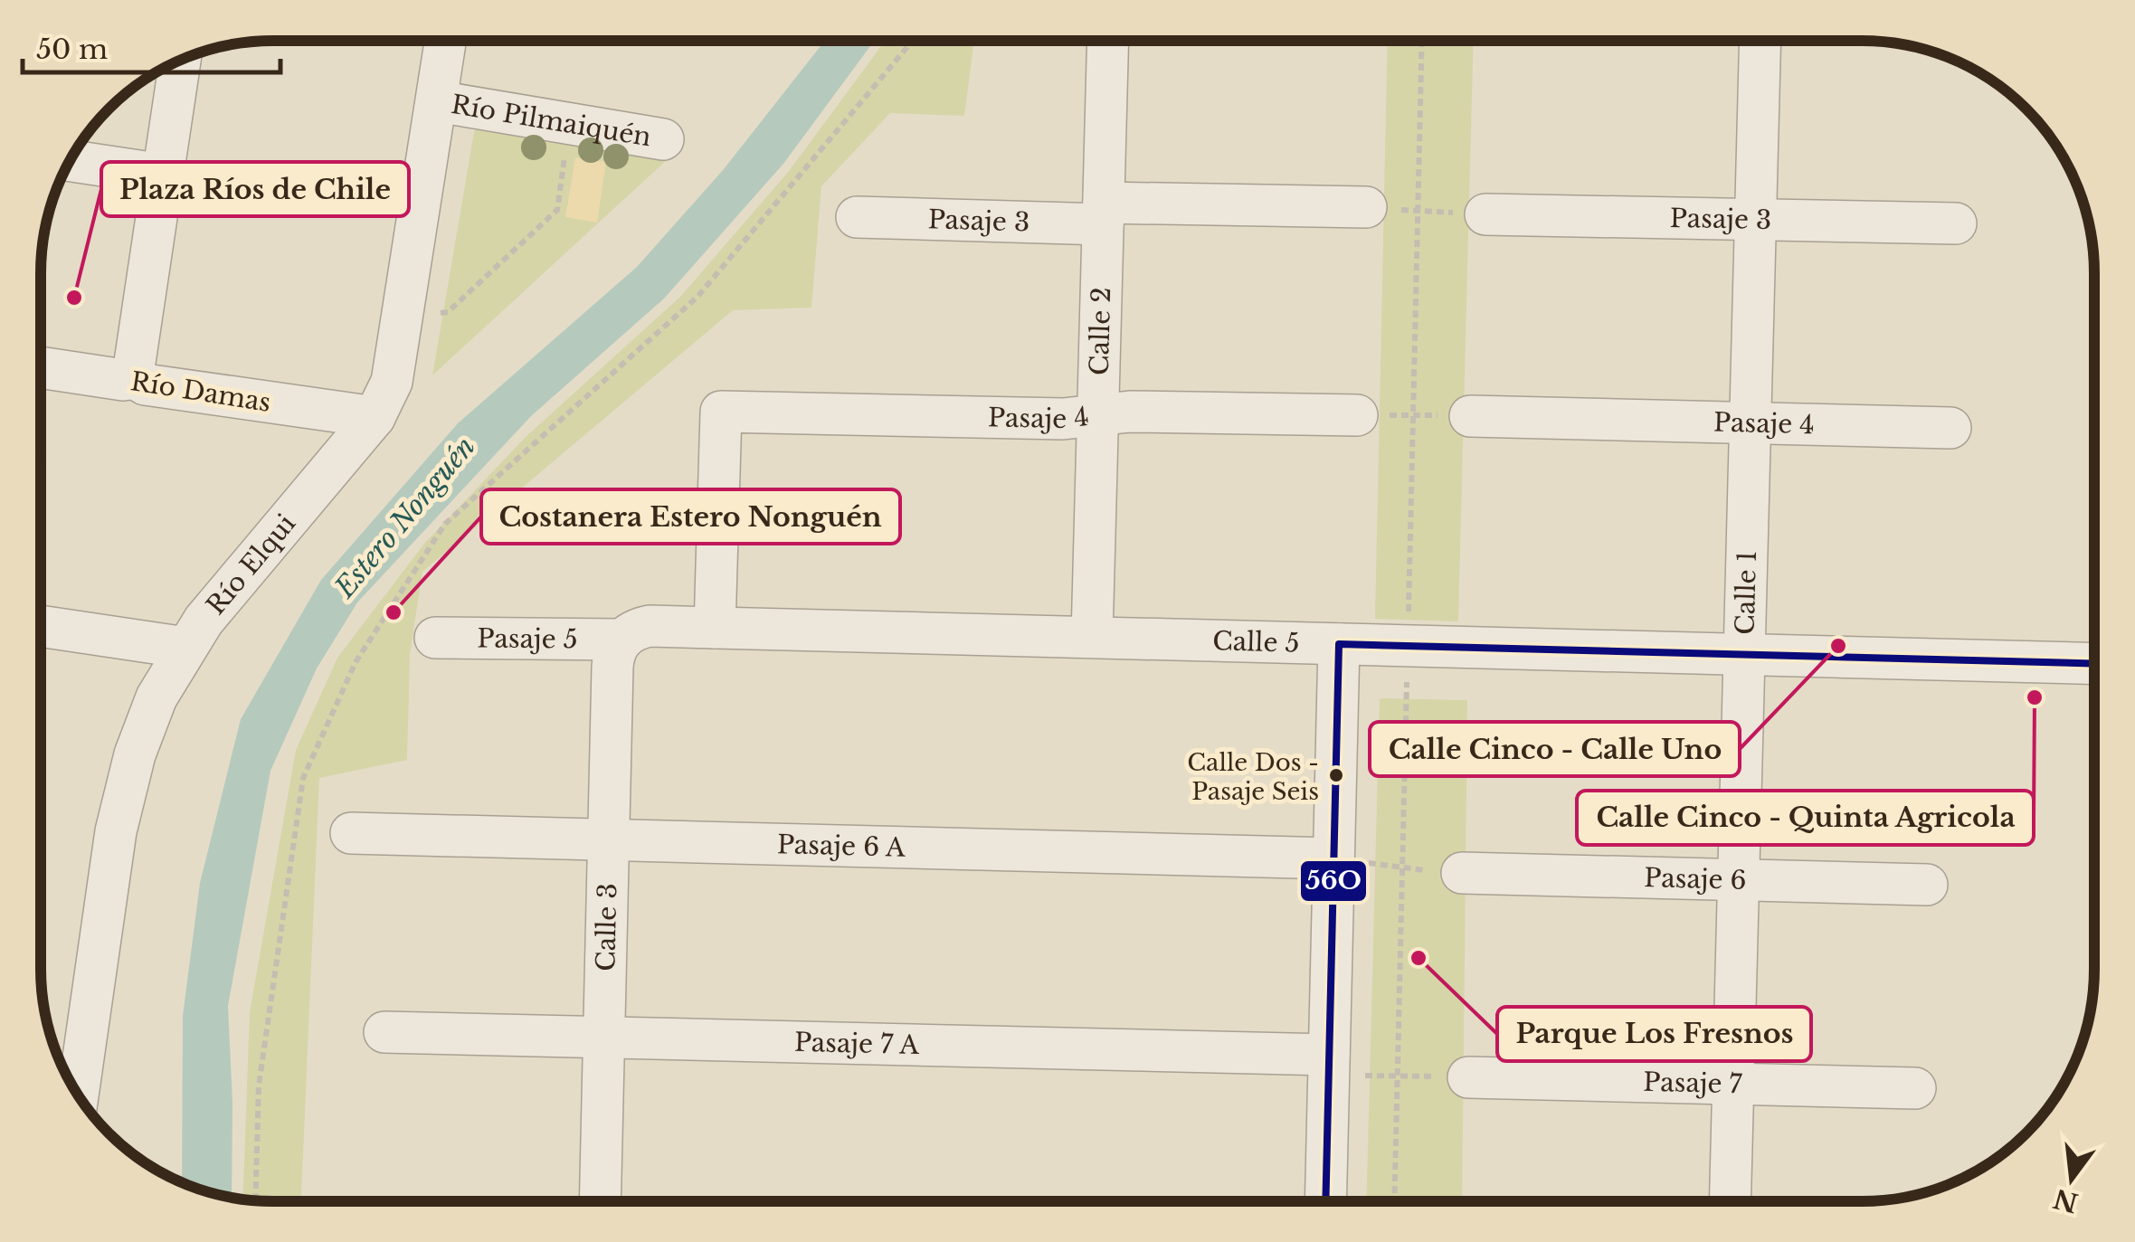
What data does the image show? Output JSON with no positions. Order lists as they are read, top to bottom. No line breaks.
{"streets":{"street":["Río Pilmaiquén","Pasaje 3","Calle 2","Río Damas","Pasaje 4","Río Elqui","Calle 1","Pasaje 5","Calle 5","Pasaje 6 A","Pasaje 6","Calle 3","Pasaje 7 A","Pasaje 7"]},"crossings":[["Río Pilmaiquén","Río Elqui"],["Pasaje 3","Calle 2"],["Pasaje 3","Calle 1"],["Calle 2","Pasaje 4"],["Calle 2","Calle 5"],["Río Damas","Río Elqui"],["Pasaje 4","Calle 1"],["Pasaje 4","Calle 5"],["Calle 1","Calle 5"],["Calle 1","Pasaje 6"],["Calle 1","Pasaje 7"],["Pasaje 5","Calle 5"],["Pasaje 5","Calle 3"],["Calle 5","Calle 3"],["Pasaje 6 A","Calle 3"],["Calle 3","Pasaje 7 A"]],"water":["Estero Nonguén"],"places":["Plaza Ríos de Chile","Costanera Estero Nonguén","Calle Cinco - Calle Uno","Calle Cinco - Quinta Agricola","Calle Dos - Pasaje Seis","Parque Los Fresnos"],"lines":["transit line 56O"],"scale_bar":"50 m","north":"bottom"}
